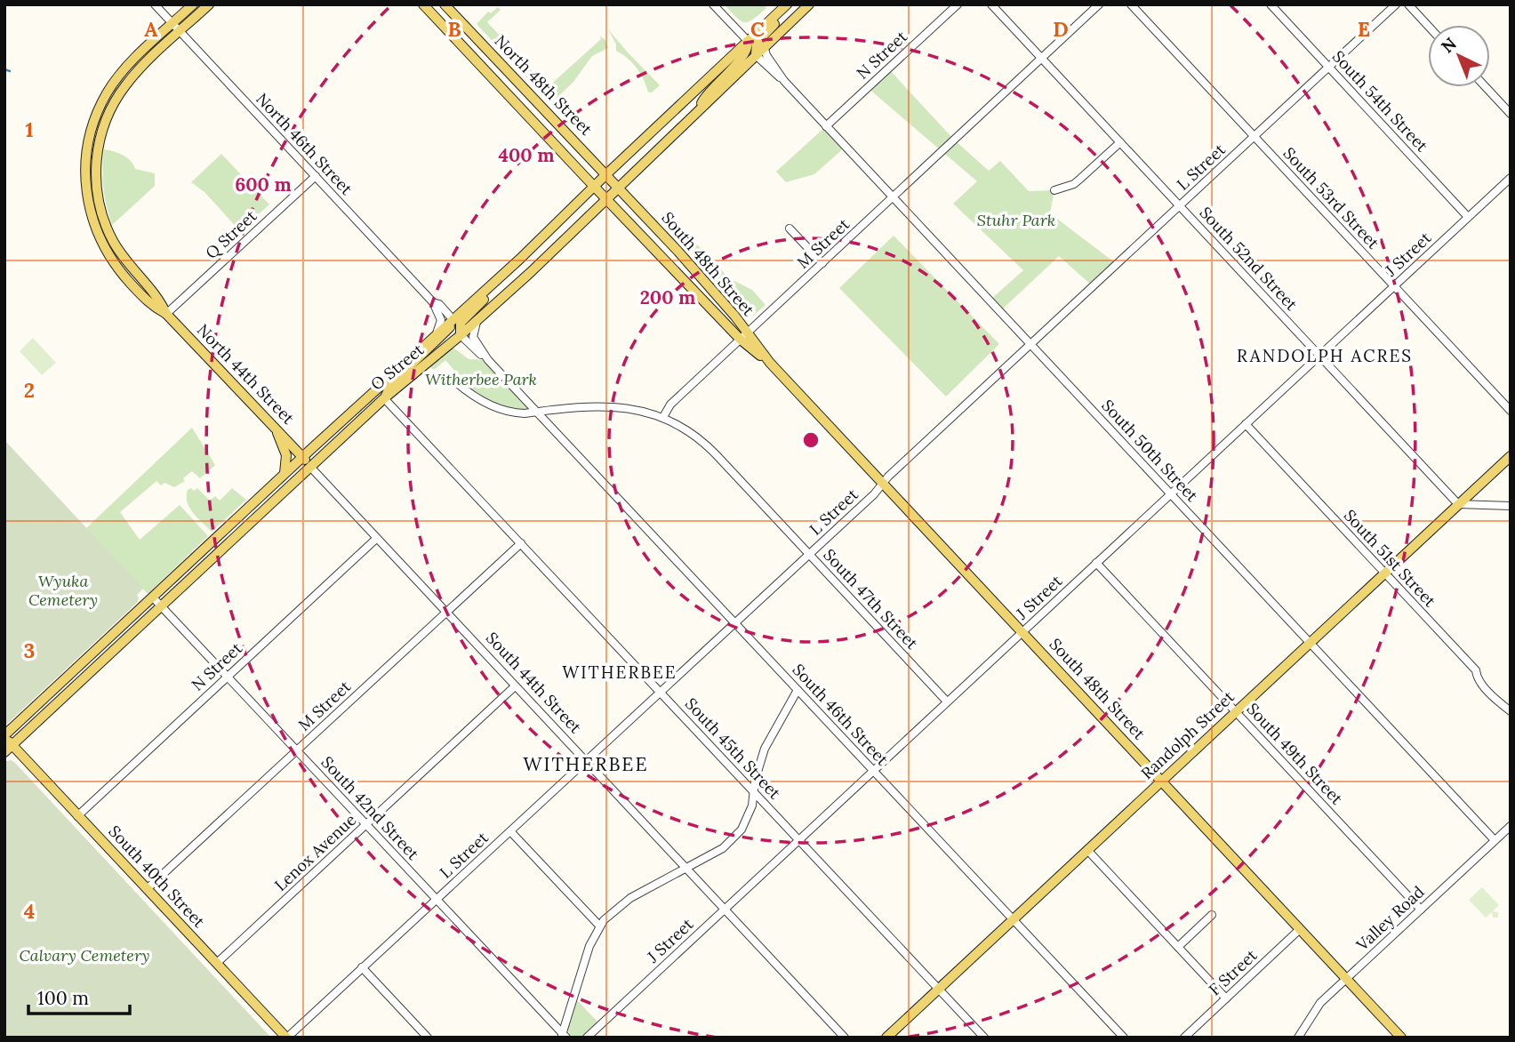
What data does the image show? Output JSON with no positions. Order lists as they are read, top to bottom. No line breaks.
{"streets":{"main road":["North 48th Street","South 48th Street","O Street","North 44th Street","South 44th Street","Randolph Street","South 40th Street"],"street":["N Street","South 54th Street","North 46th Street","L Street","South 53rd Street","Q Street","M Street","J Street","South 52nd Street","South 50th Street","South 51st Street","South 47th Street","South 46th Street","South 45th Street","South 49th Street","South 42nd Street","Lenox Avenue","Valley Road","F Street"]},"crossings":[["N Street","South 50th Street"],["N Street","South 44th Street"],["N Street","South 42nd Street"],["N Street","South 40th Street"],["North 48th Street","South 48th Street"],["North 48th Street","O Street"],["South 54th Street","L Street"],["South 54th Street","J Street"],["North 46th Street","Q Street"],["North 46th Street","O Street"],["North 46th Street","North 44th Street"],["L Street","South 53rd Street"],["L Street","South 52nd Street"],["L Street","South 48th Street"],["L Street","South 50th Street"],["L Street","South 47th Street"],["L Street","South 44th Street"],["L Street","South 46th Street"],["L Street","South 45th Street"],["L Street","South 42nd Street"],["L Street","South 40th Street"],["South 53rd Street","J Street"],["Q Street","North 44th Street"],["M Street","South 52nd Street"],["M Street","South 48th Street"],["M Street","South 50th Street"],["M Street","South 47th Street"],["M Street","South 44th Street"],["M Street","South 45th Street"],["M Street","South 42nd Street"],["M Street","South 40th Street"],["J Street","South 52nd Street"],["J Street","South 48th Street"],["J Street","South 50th Street"],["J Street","South 51st Street"],["J Street","South 47th Street"],["J Street","South 44th Street"],["J Street","South 46th Street"],["J Street","South 45th Street"],["J Street","South 49th Street"],["South 52nd Street","Randolph Street"],["South 48th Street","O Street"],["South 48th Street","Randolph Street"],["South 48th Street","Valley Road"],["South 48th Street","F Street"],["O Street","North 44th Street"],["O Street","South 50th Street"],["O Street","South 44th Street"],["O Street","South 46th Street"],["O Street","South 45th Street"],["O Street","South 42nd Street"],["O Street","South 40th Street"],["North 44th Street","South 44th Street"],["South 50th Street","Randolph Street"],["South 50th Street","Valley Road"],["South 51st Street","Randolph Street"],["South 44th Street","Lenox Avenue"],["South 46th Street","Randolph Street"],["Randolph Street","South 45th Street"],["Randolph Street","South 49th Street"],["South 49th Street","Valley Road"],["South 42nd Street","Lenox Avenue"],["Lenox Avenue","South 40th Street"]],"districts":["RANDOLPH ACRES","WITHERBEE","WITHERBEE"],"parks":["Stuhr Park","Witherbee Park","Wyuka Cemetery","Calvary Cemetery"],"scale_bar":"100 m","north":"top left","grid":{"columns":["A","B","C","D","E"],"rows":["1","2","3","4"]},"rings":["400 m","600 m","200 m"]}
